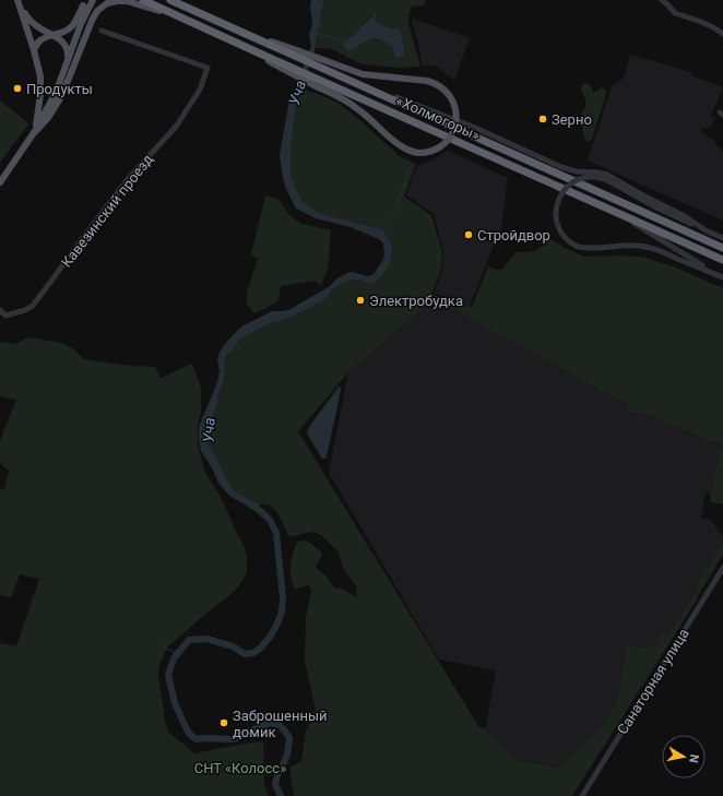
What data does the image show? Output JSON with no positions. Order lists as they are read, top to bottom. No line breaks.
{"streets":{"highway":["«Холмогоры»"],"street":["Кавезинский проезд","Санаторная улица"]},"water":["Уча"],"parks":["СНТ «Колосс»"],"places":["Продукты","Зерно","Стройдвор","Электробудка","Заброшенный домик"],"north":"right"}
